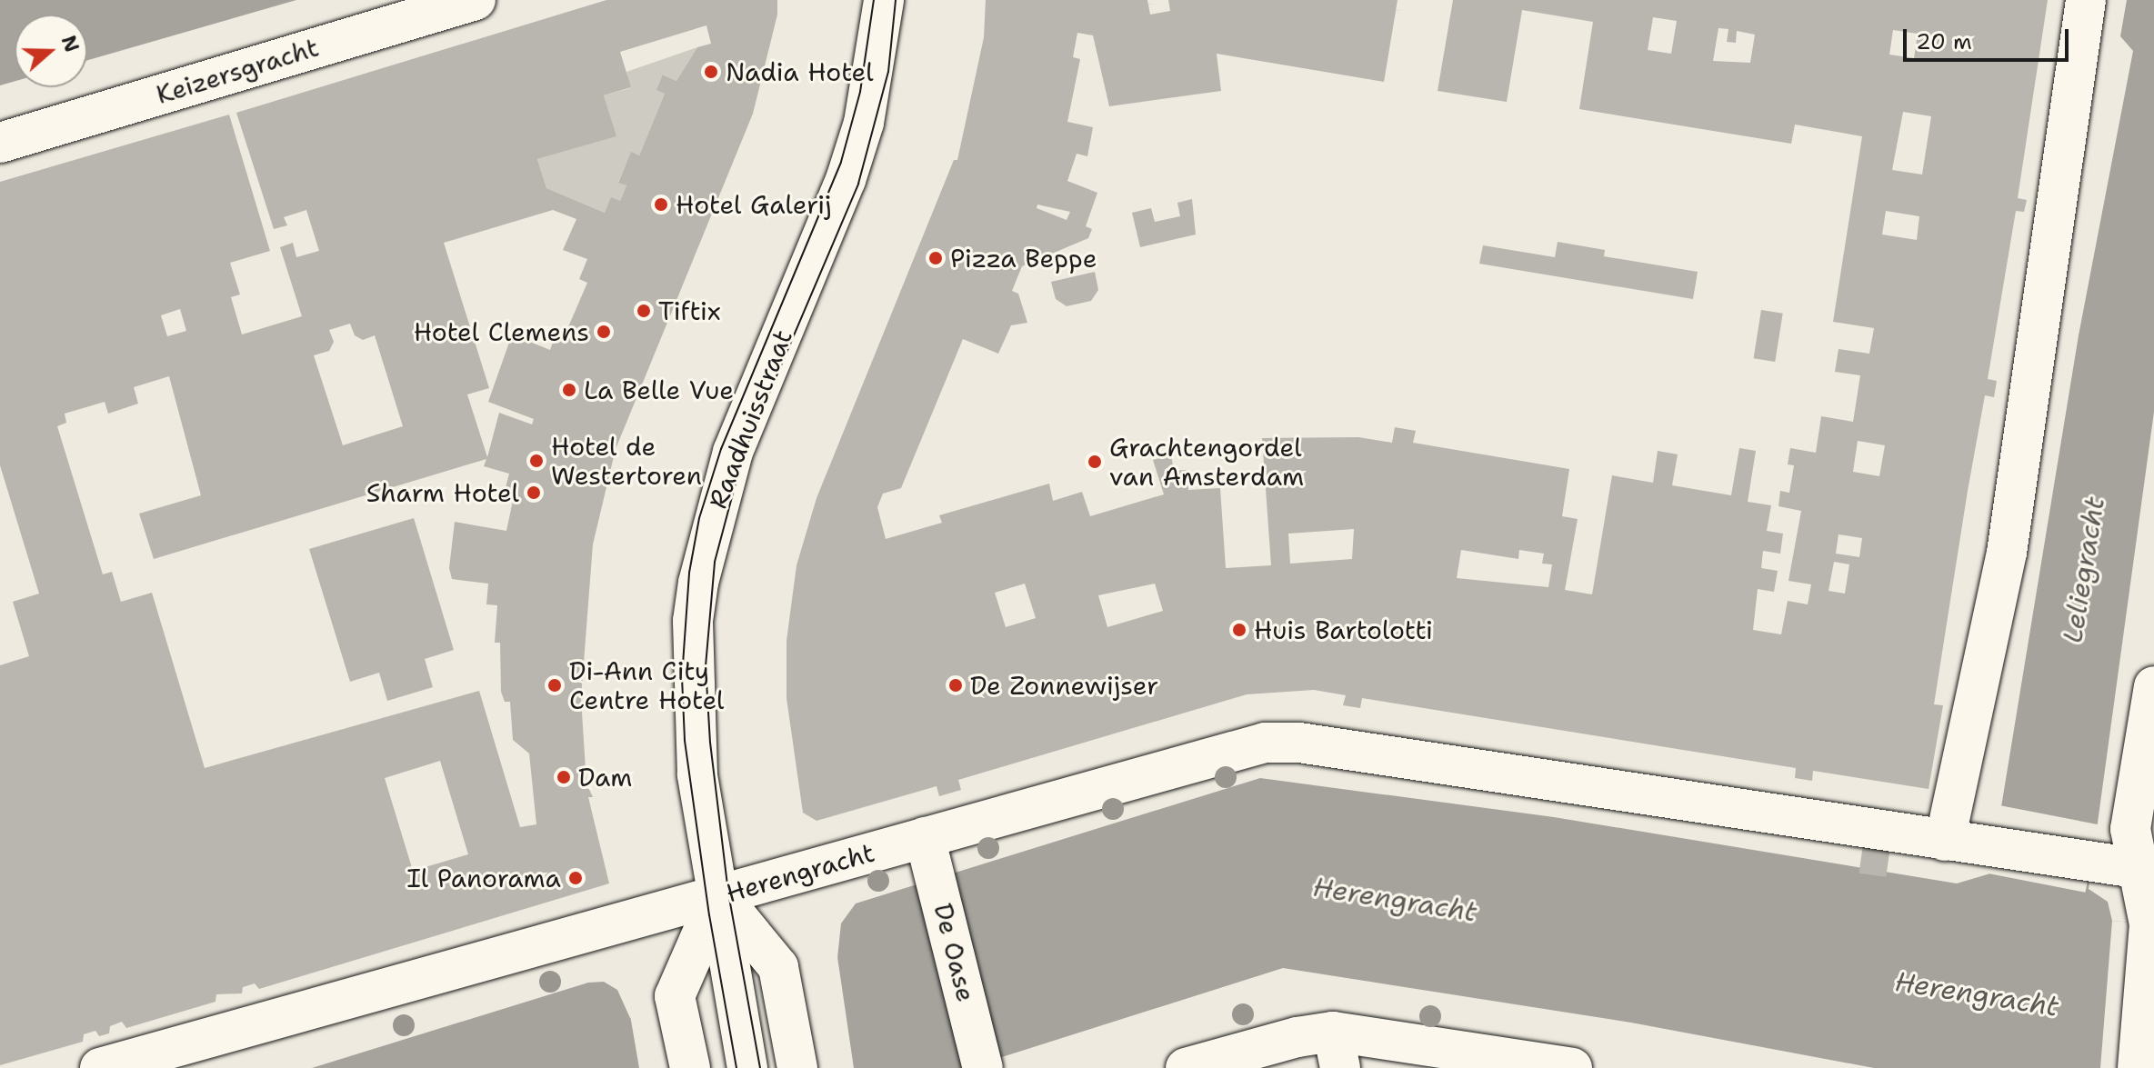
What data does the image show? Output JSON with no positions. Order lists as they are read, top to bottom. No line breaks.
{"streets":{"street":["Keizersgracht","Raadhuisstraat","Herengracht","De Oase"]},"crossings":[["Raadhuisstraat","Herengracht"],["Herengracht","De Oase"]],"water":["Leliegracht","Herengracht"],"places":["Nadia Hotel","Hotel Galerij","Pizza Beppe","Tiftix","Hotel Clemens","La Belle Vue","Hotel de Westertoren","Grachtengordel van Amsterdam","Sharm Hotel","Huis Bartolotti","Di-Ann City Centre Hotel","De Zonnewijser","Dam","Il Panorama"],"scale_bar":"20 m","north":"right"}
